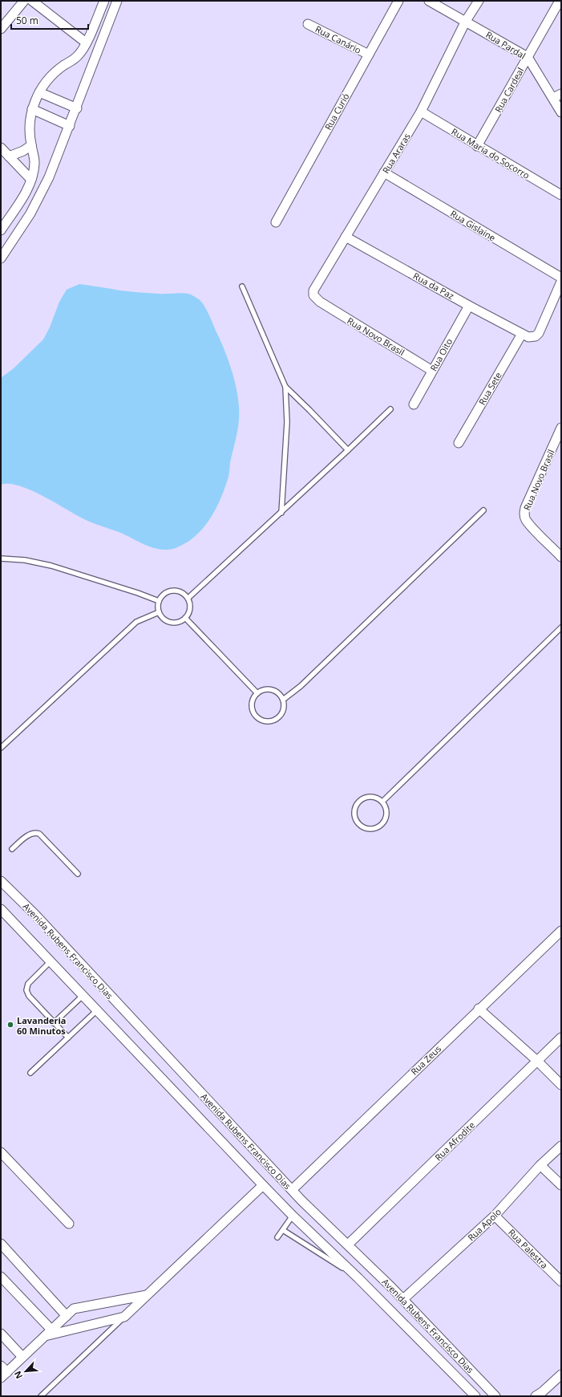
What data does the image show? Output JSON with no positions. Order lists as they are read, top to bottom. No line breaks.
{"streets":{"street":["Rua Canário","Rua Pardal","Rua Cardeal","Rua Curió","Rua Araras","Rua Maria do Socorro","Rua Gislaine","Rua da Paz","Rua Novo Brasil","Rua Oito","Rua Sete","Rua Novo Brasíl","Avenida Rubens Francisco Dias","Rua Zeus","Rua Afrodite","Rua Apolo","Rua Palestra"]},"crossings":[["Rua Canário","Rua Curió"],["Rua Pardal","Rua Cardeal"],["Rua Pardal","Rua Araras"],["Rua Cardeal","Rua Maria do Socorro"],["Rua Araras","Rua Maria do Socorro"],["Rua Araras","Rua Gislaine"],["Rua Araras","Rua da Paz"],["Rua Araras","Rua Novo Brasil"],["Rua da Paz","Rua Oito"],["Rua da Paz","Rua Sete"],["Rua Novo Brasil","Rua Oito"],["Avenida Rubens Francisco Dias","Rua Zeus"],["Avenida Rubens Francisco Dias","Rua Afrodite"],["Avenida Rubens Francisco Dias","Rua Apolo"],["Rua Apolo","Rua Palestra"]],"places":["Lavanderia 60 Minutos"],"scale_bar":"50 m","north":"bottom left"}
